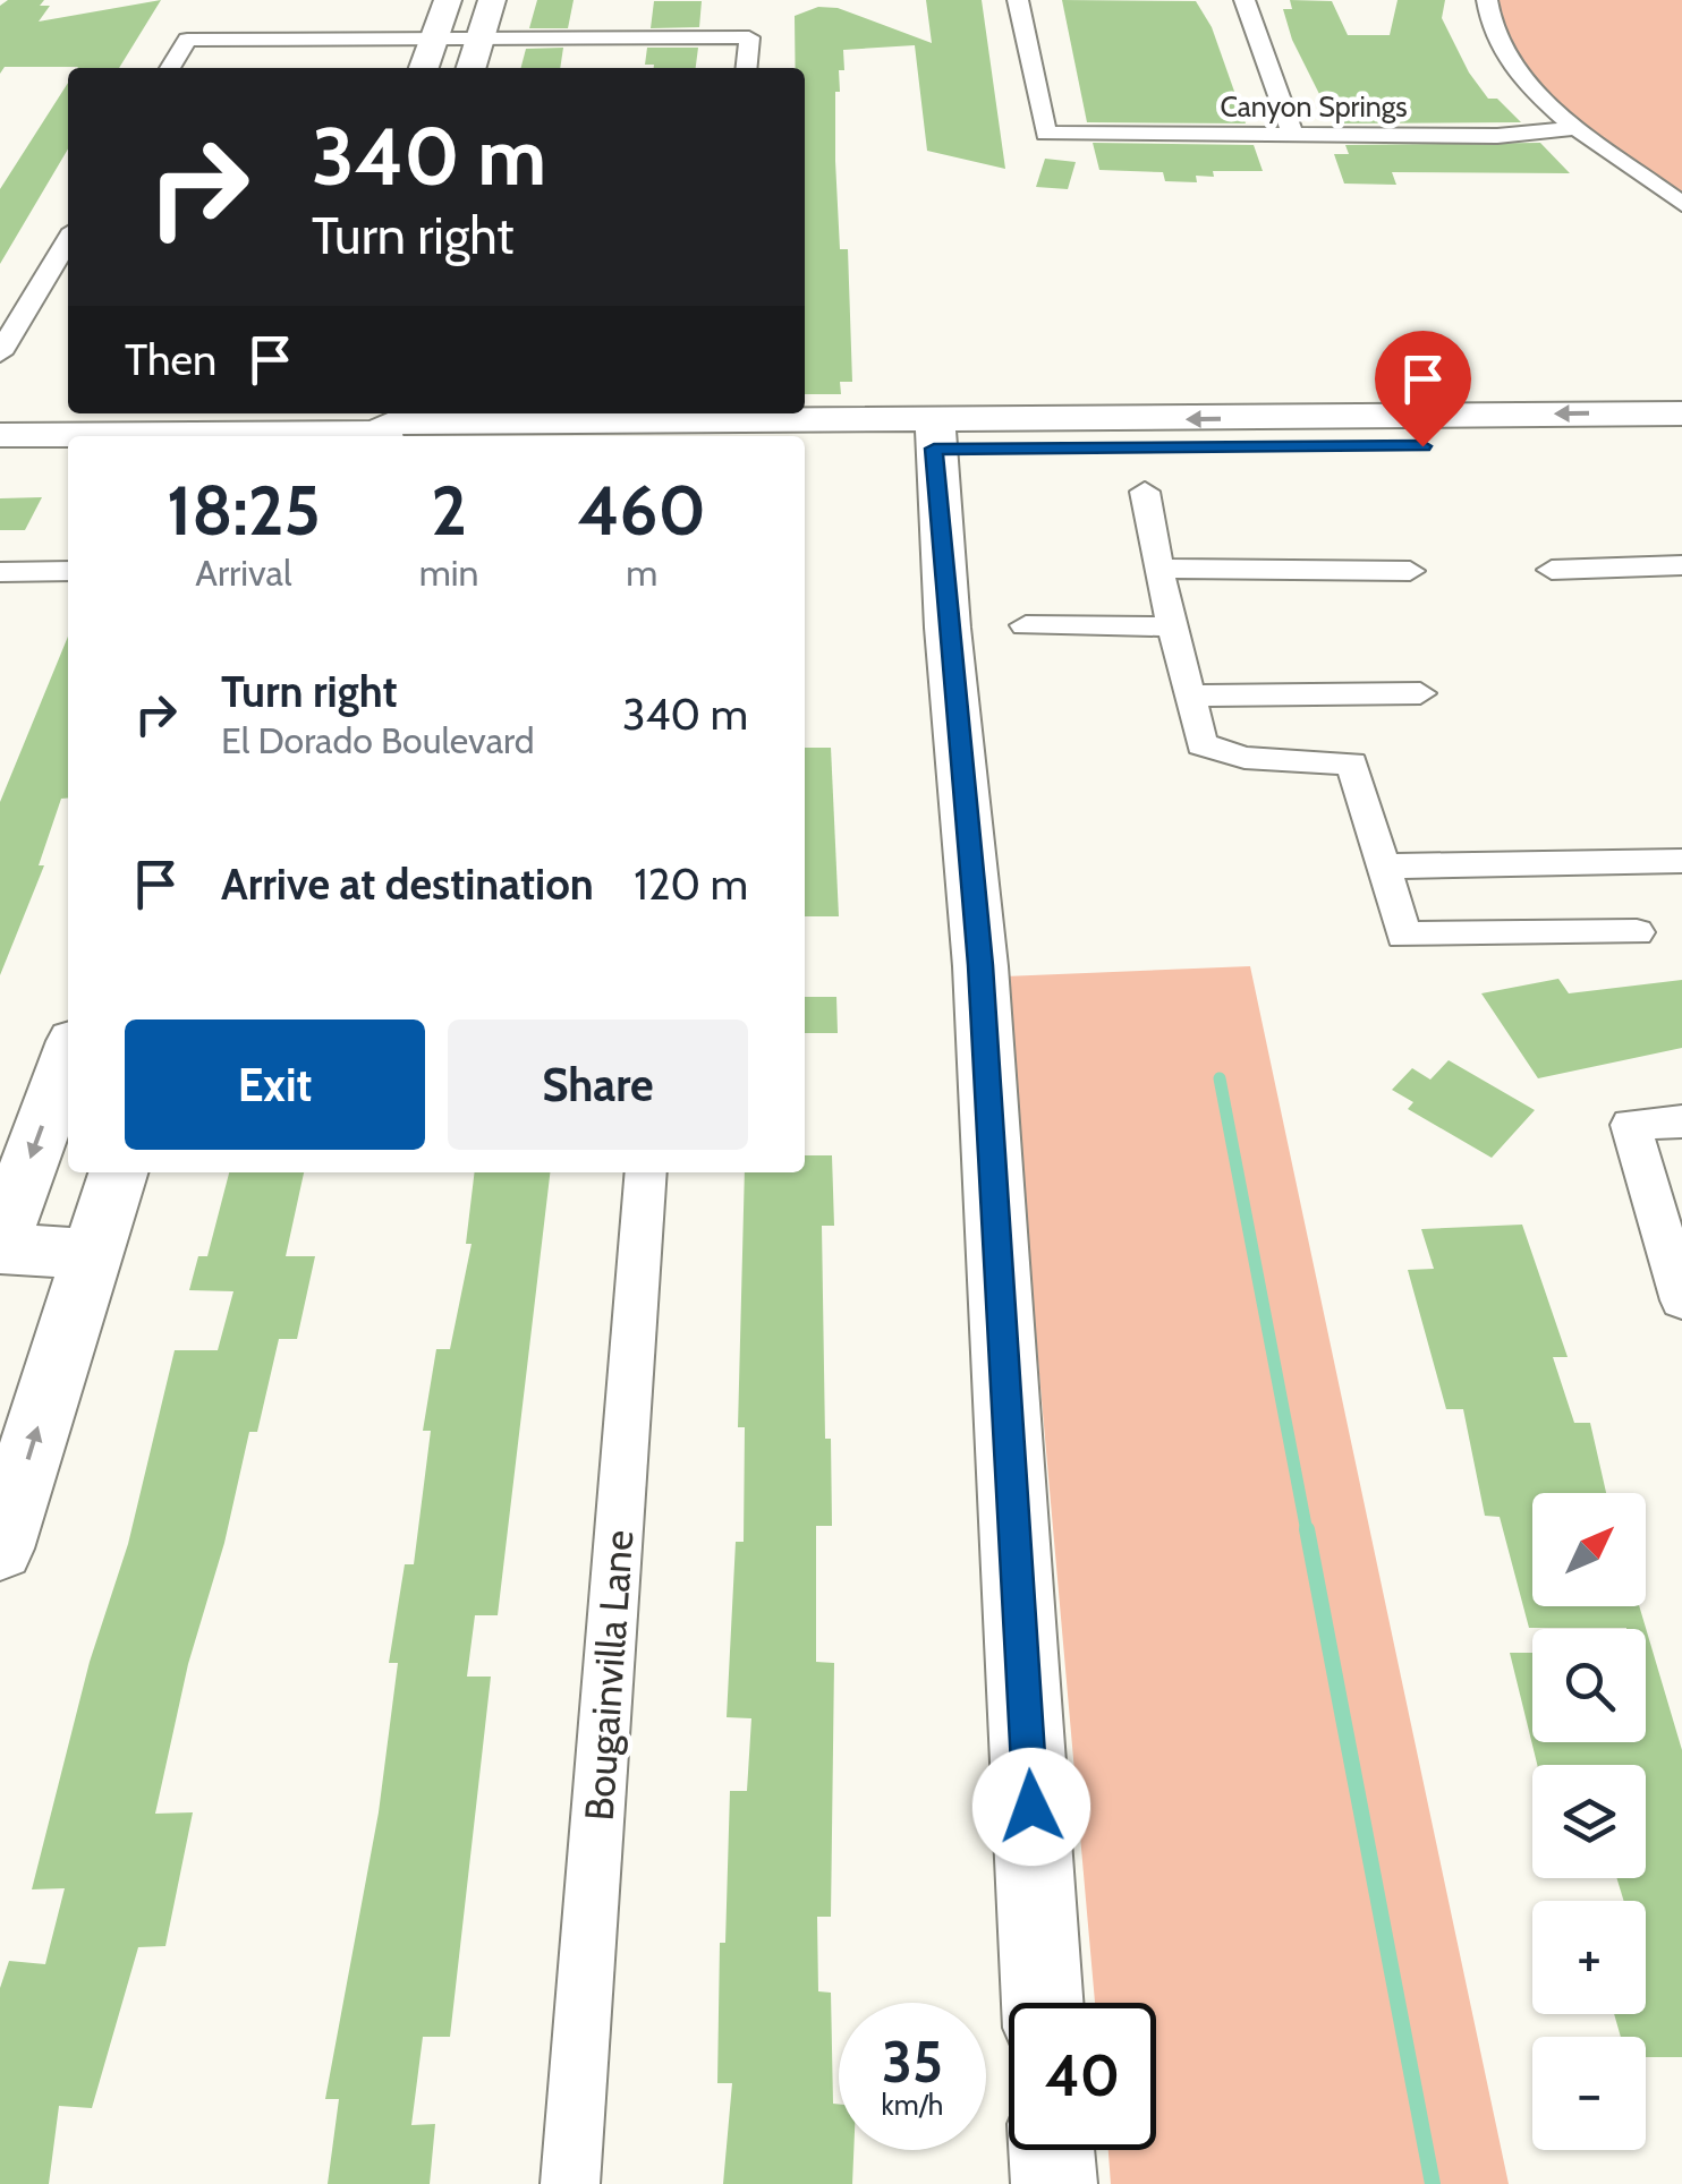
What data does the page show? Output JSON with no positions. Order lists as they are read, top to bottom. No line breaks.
{"streets":{"street":["Canyon Springs","Bougainvilla Lane"]},"north":"top right","page":{"turn":["340 m","Turn right"],"then":"Then","eta":["18:25","Arrival","2","min","460","m"],"list":[{"name":"Turn right","note":"El Dorado Boulevard","value":"340 m"},{"name":"Arrive at destination","value":"120 m"}],"buttons":["Exit","Share"],"map_buttons":["+","−"],"speed":"35 km/h","limit":"40"}}
